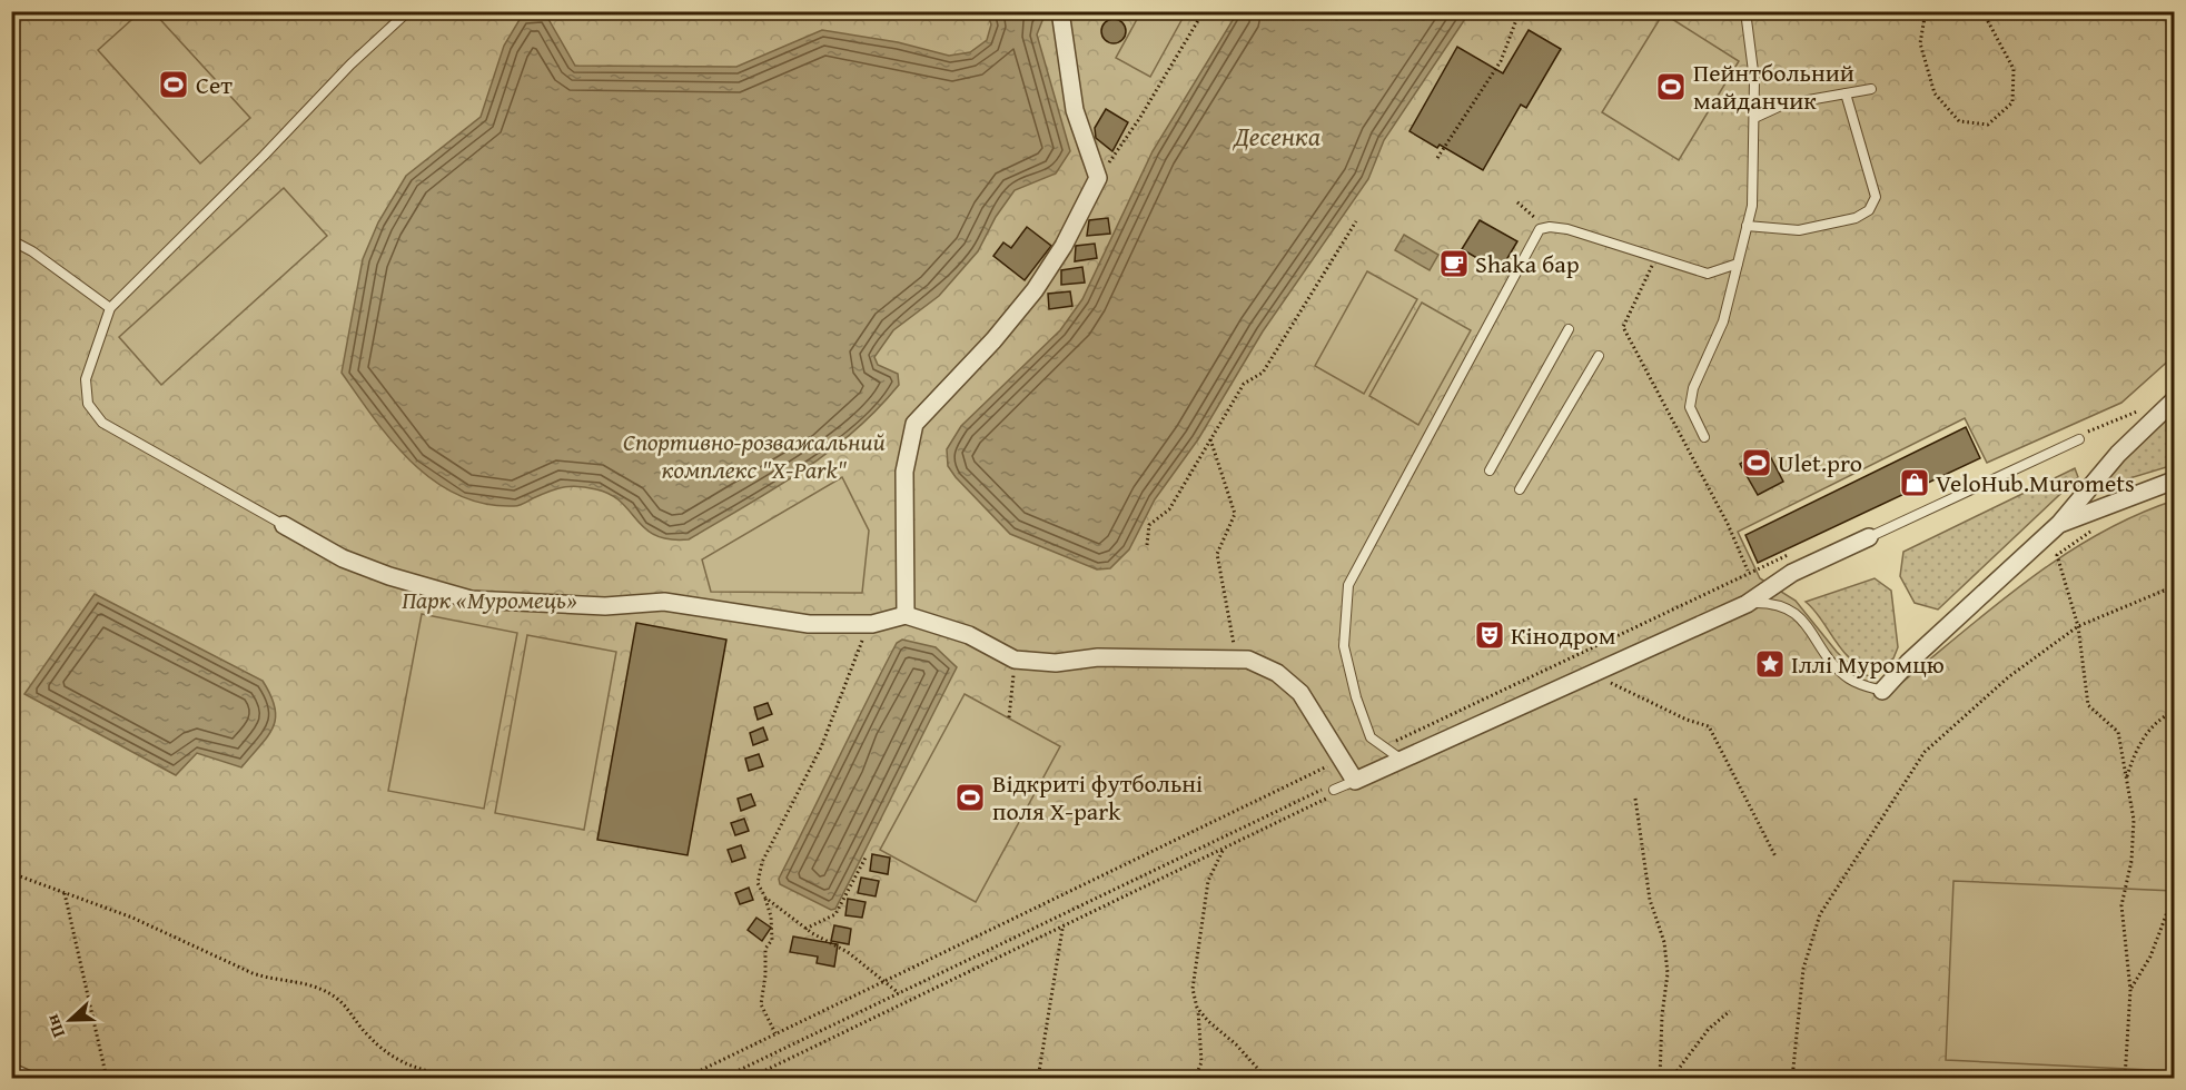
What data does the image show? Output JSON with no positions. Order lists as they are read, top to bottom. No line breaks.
{"water":["Десенка"],"parks":["Спортивно-розважальний комплекс \"Х-Park\"","Парк «Муромець»"],"places":{"sports":["Сет","Пейнтбольний майданчик","Ulet.pro","Відкриті футбольні поля X-park"],"cafe":["Shaka бар"],"shop":["VeloHub.Muromets"],"theatre":["Кінодром"],"place":["Іллі Муромцю"]},"north":"left"}
